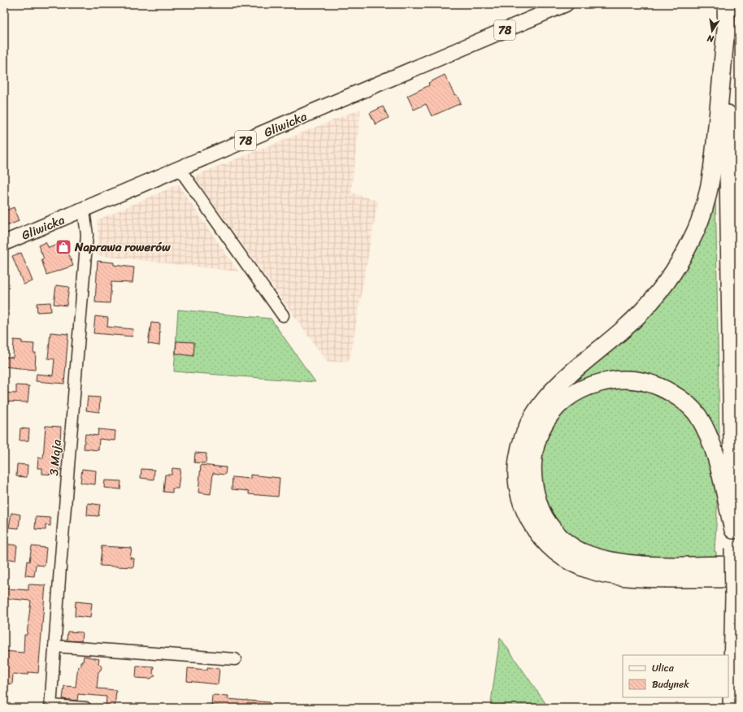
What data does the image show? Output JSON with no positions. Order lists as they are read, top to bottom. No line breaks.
{"streets":{"main road":["78","Gliwicka"],"street":["3 Maja"]},"crossings":[["Gliwicka","3 Maja"]],"places":{"shop":["Naprawa rowerów"]},"legend":["Ulica","Budynek"],"north":"bottom"}
